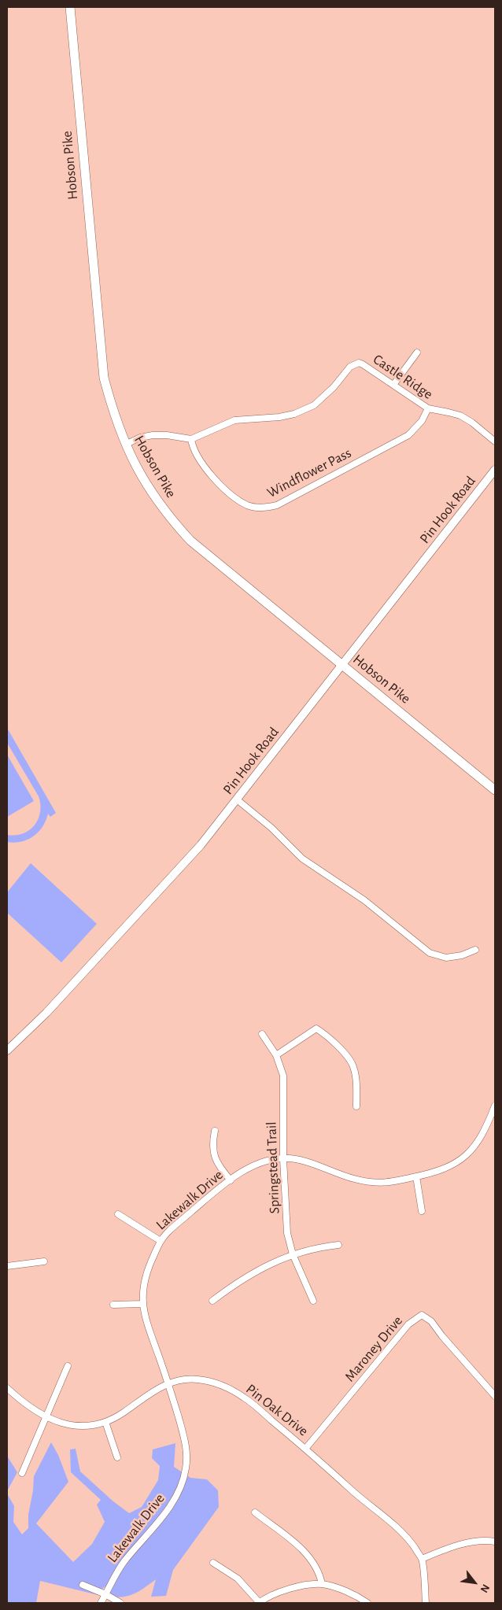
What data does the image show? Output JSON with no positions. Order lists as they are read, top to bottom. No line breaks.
{"streets":{"main road":["Hobson Pike"],"street":["Castle Ridge","Windflower Pass","Pin Hook Road","Springstead Trail","Lakewalk Drive","Maroney Drive","Pin Oak Drive"]},"crossings":[["Hobson Pike","Pin Hook Road"],["Castle Ridge","Windflower Pass"],["Springstead Trail","Lakewalk Drive"],["Lakewalk Drive","Pin Oak Drive"],["Maroney Drive","Pin Oak Drive"]],"north":"bottom right"}
